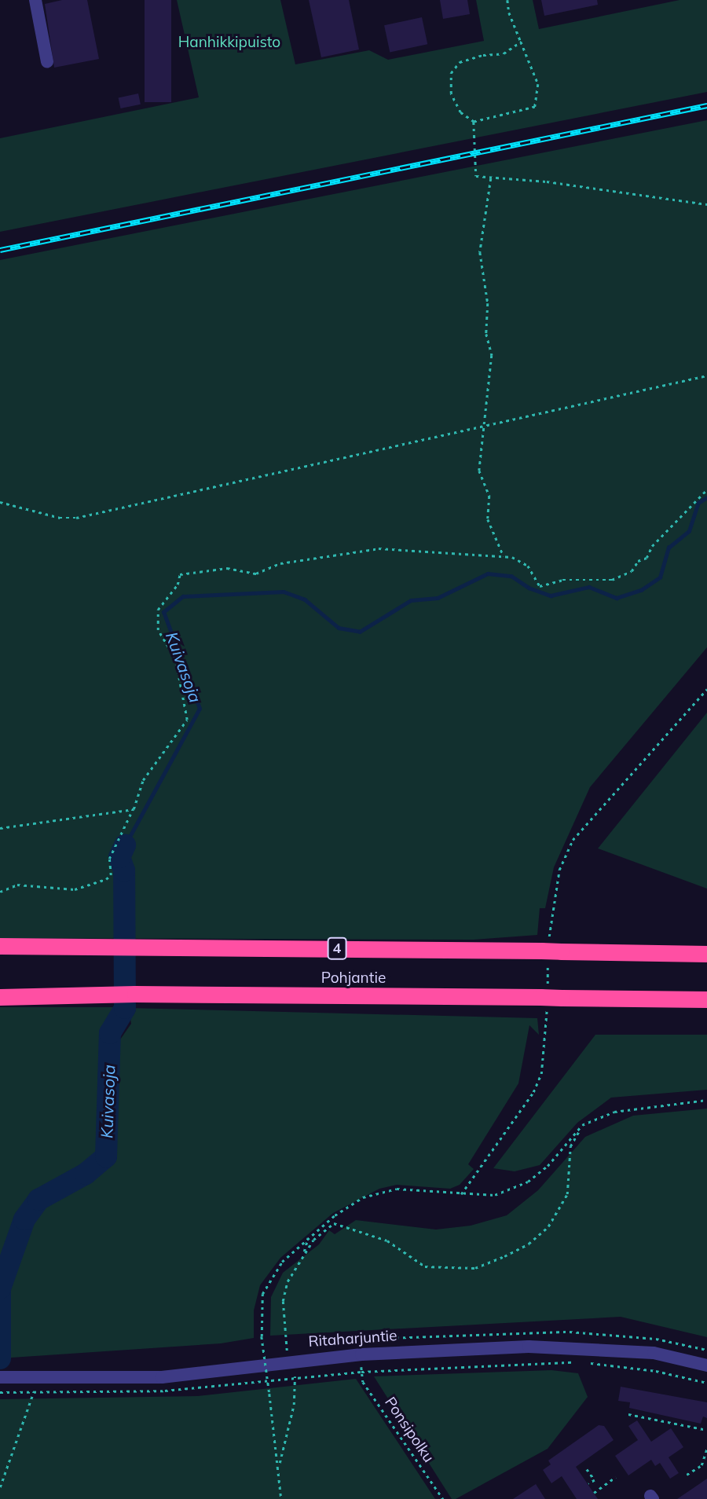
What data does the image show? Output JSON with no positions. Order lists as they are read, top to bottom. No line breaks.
{"streets":{"highway":["4","Pohjantie"],"street":["Ritaharjuntie"],"path":["Ponsipolku"]},"water":["Kuivasoja"],"parks":["Hanhikkipuisto"]}
